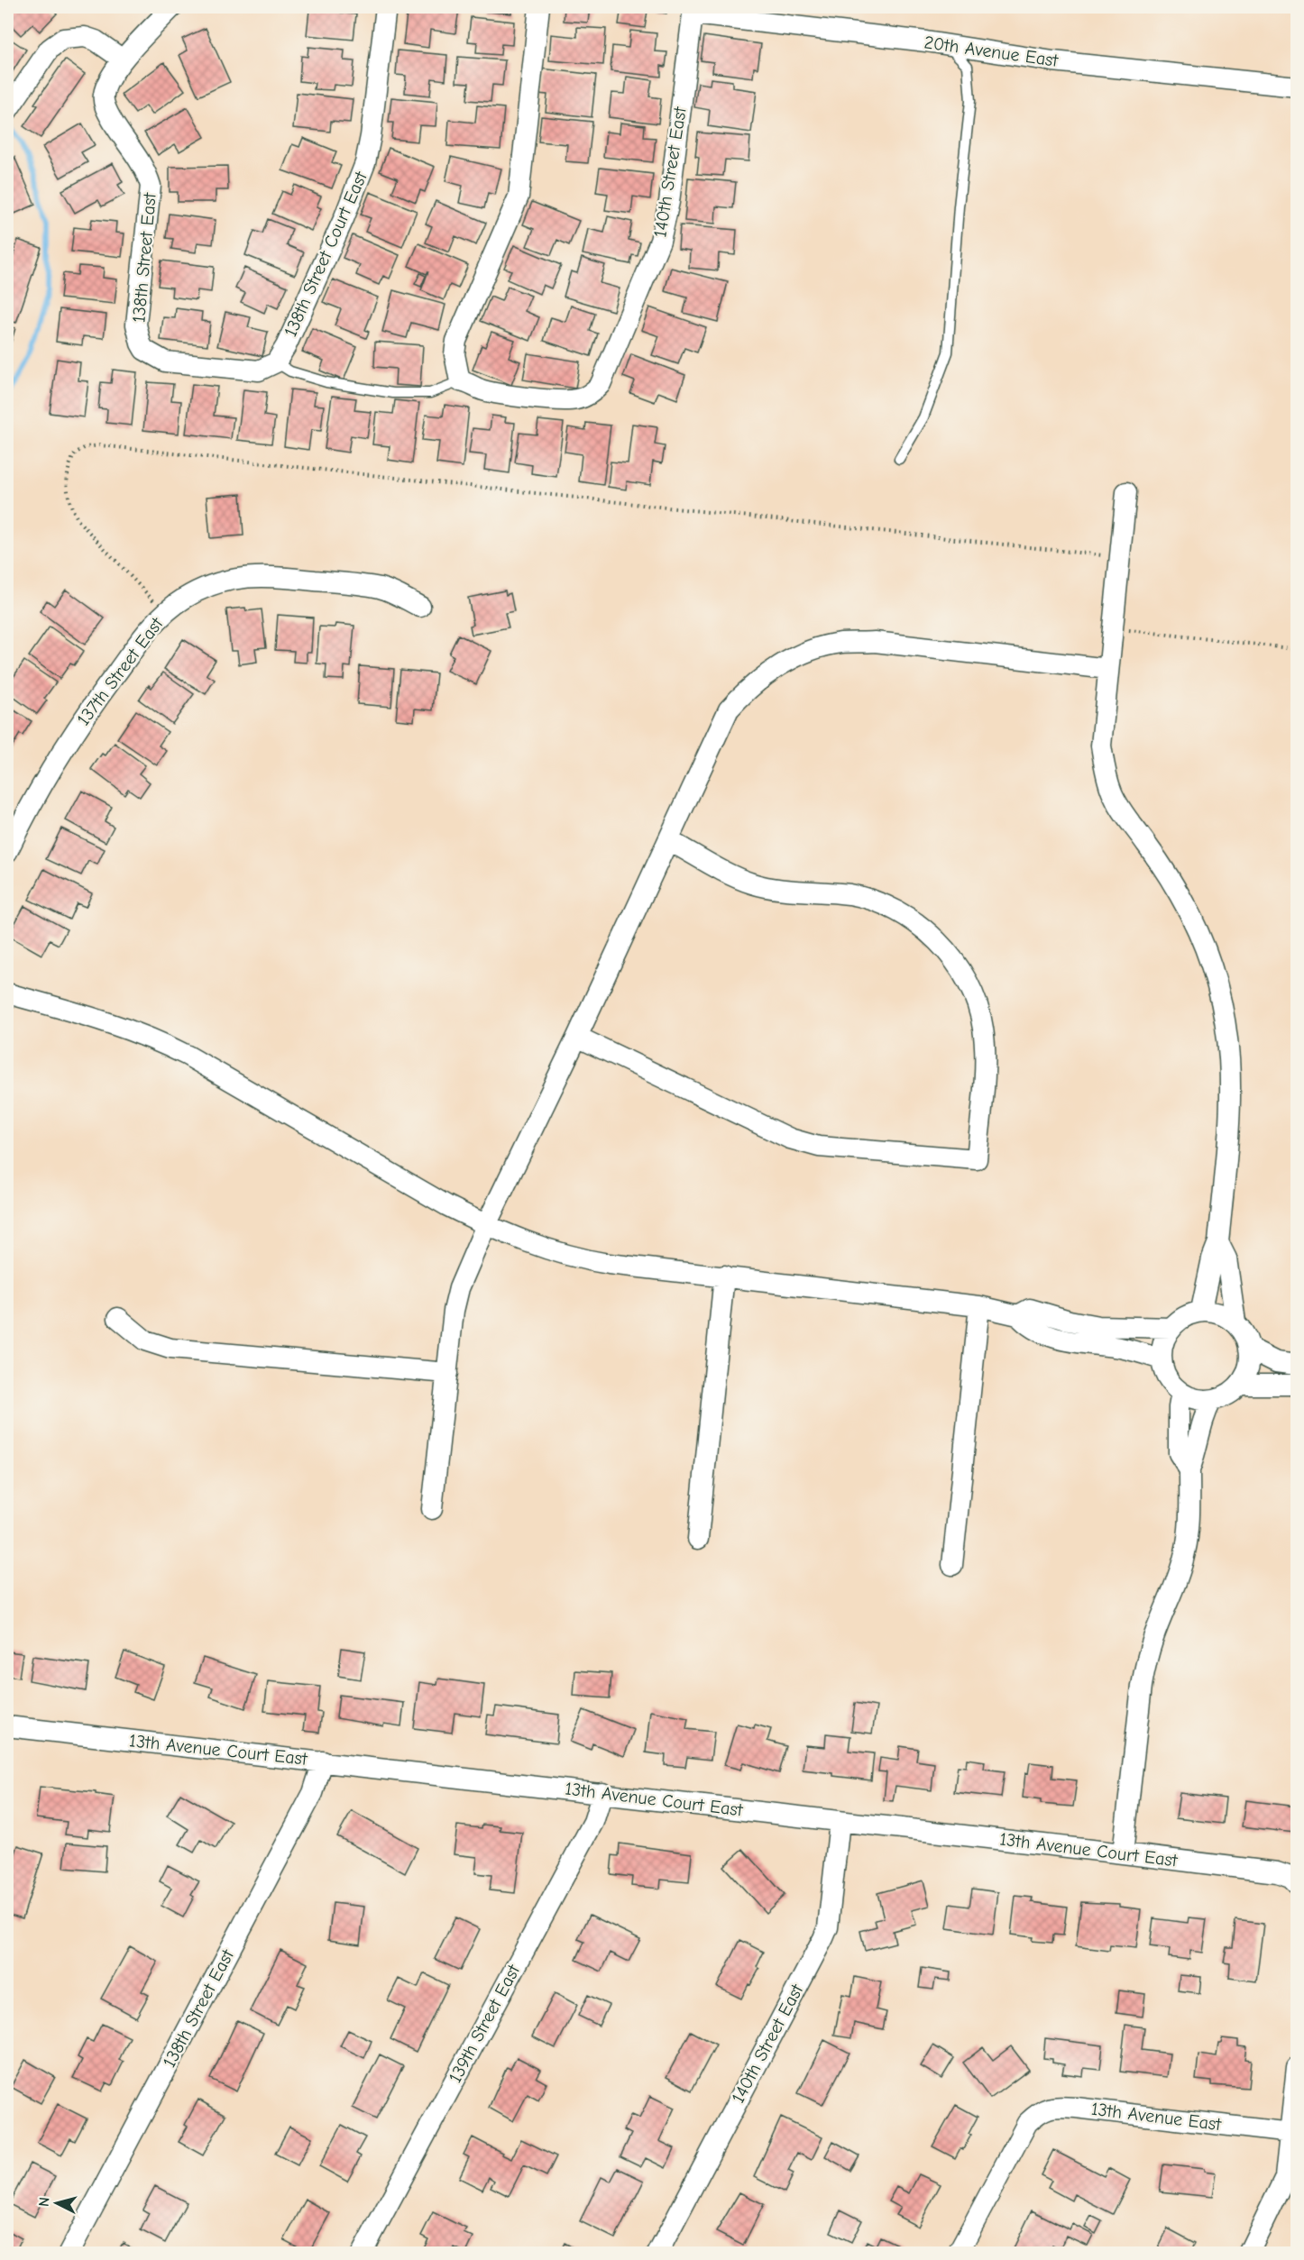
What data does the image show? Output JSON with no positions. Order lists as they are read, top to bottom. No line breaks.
{"streets":{"street":["20th Avenue East","140th Street East","138th Street Court East","138th Street East","137th Street East","13th Avenue Court East","139th Street East","13th Avenue East"]},"crossings":[["20th Avenue East","140th Street East"],["140th Street East","13th Avenue Court East"],["138th Street Court East","138th Street East"],["138th Street East","13th Avenue Court East"],["13th Avenue Court East","139th Street East"]],"north":"left"}
